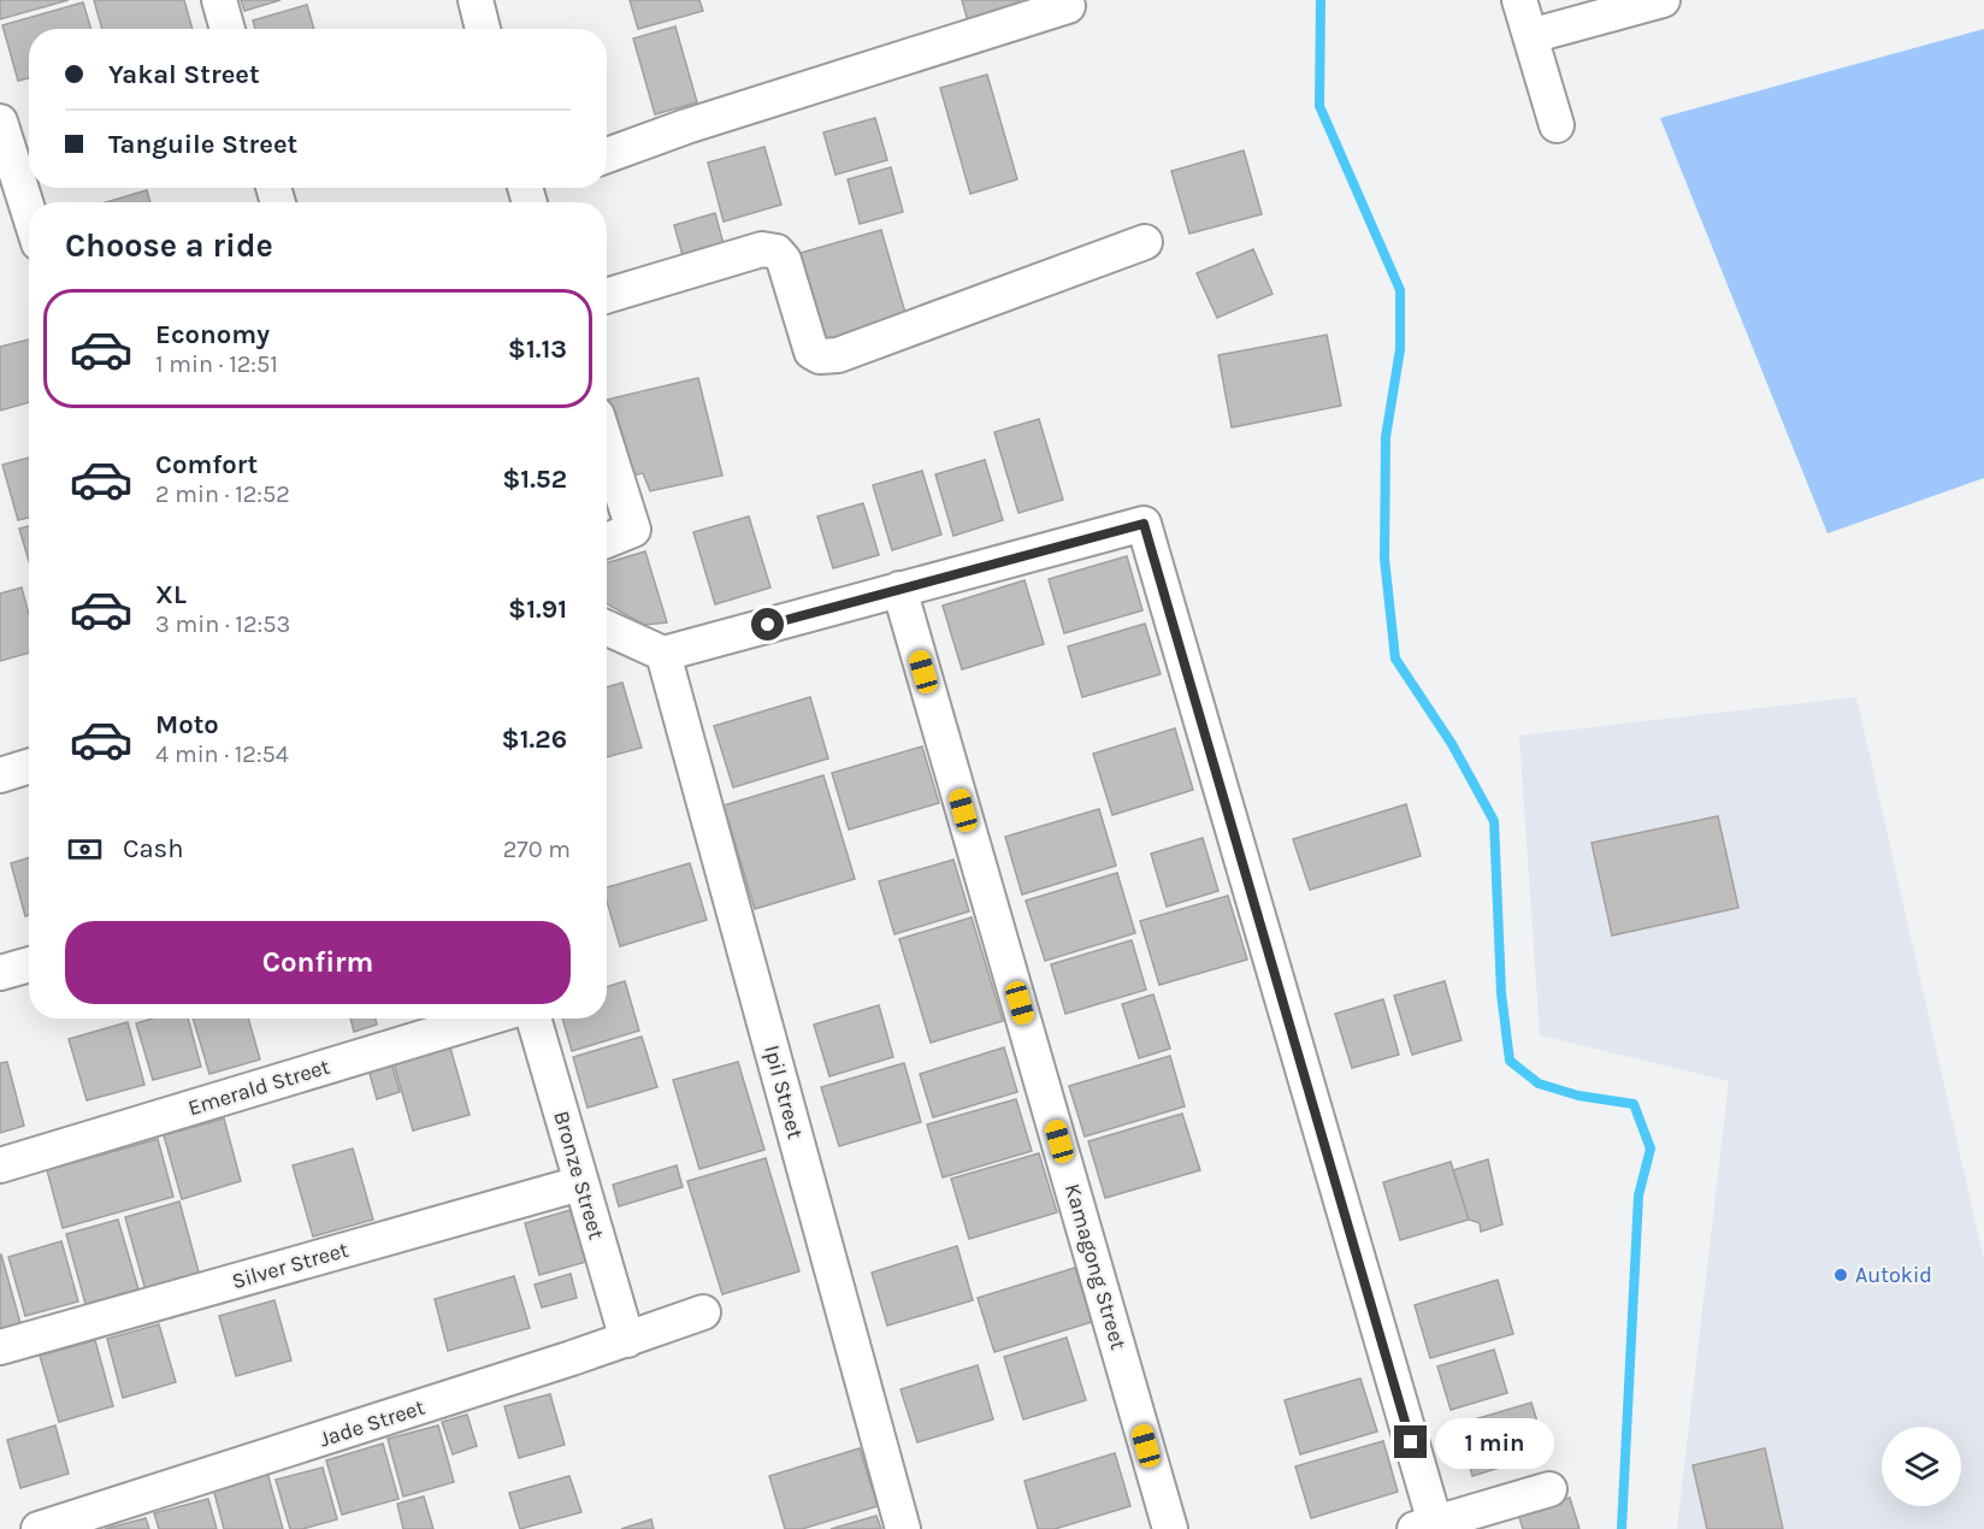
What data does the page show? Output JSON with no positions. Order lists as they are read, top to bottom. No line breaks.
{"streets":{"street":["Emerald Street","Ipil Street","Bronze Street","Silver Street","Kamagong Street","Jade Street"]},"crossings":[["Bronze Street","Silver Street"],["Bronze Street","Jade Street"]],"places":["Autokid"],"page":{"banner":["Yakal Street","Tanguile Street"],"heading":"Choose a ride","list":[{"name":"Economy","note":"1 min · 12:51","value":"$1.13"},{"name":"Comfort","note":"2 min · 12:52","value":"$1.52"},{"name":"XL","note":"3 min · 12:53","value":"$1.91"},{"name":"Moto","note":"4 min · 12:54","value":"$1.26"}],"pay":["Cash","270 m"],"buttons":"Confirm","bubble":"1 min"}}
